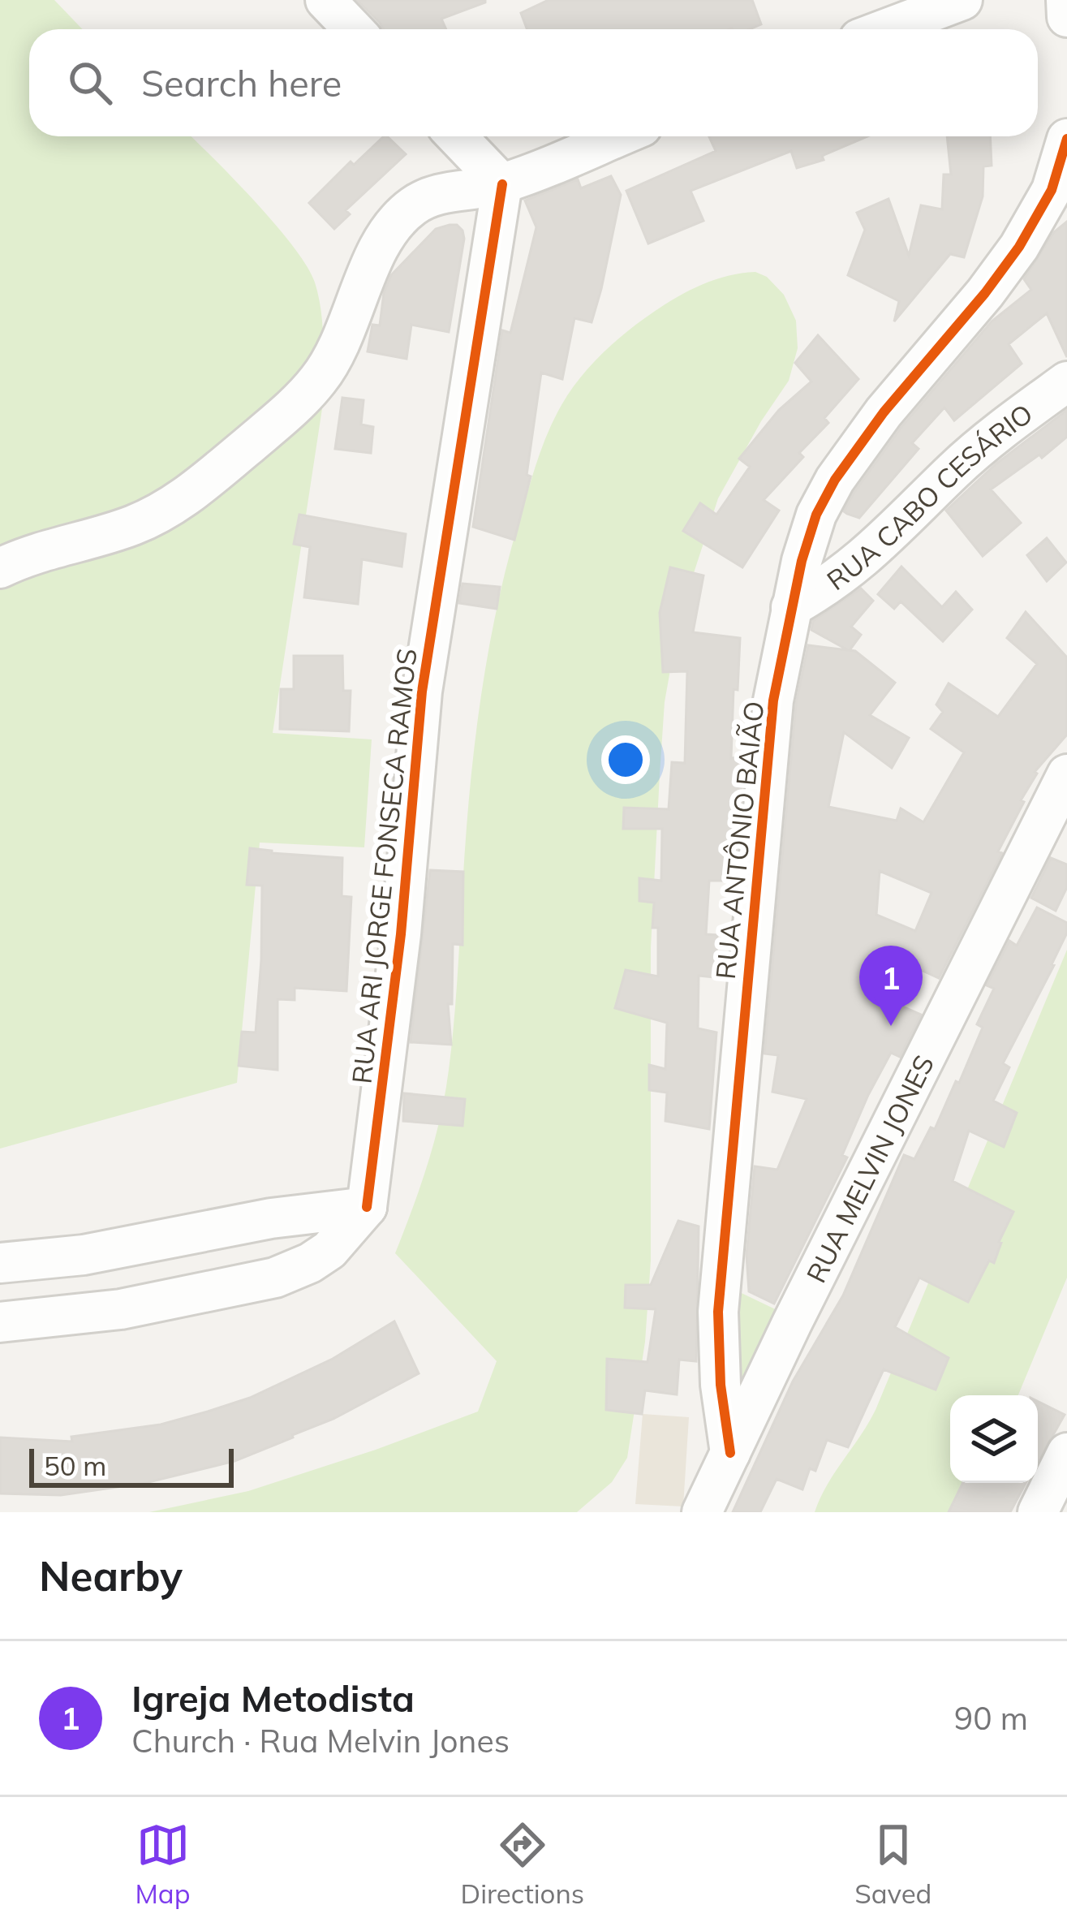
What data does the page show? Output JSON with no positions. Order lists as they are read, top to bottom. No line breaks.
{"streets":{"street":["RUA CABO CESÁRIO","RUA ANTÔNIO BAIÃO","RUA ARI JORGE FONSECA RAMOS","RUA MELVIN JONES"]},"crossings":[["RUA CABO CESÁRIO","RUA ANTÔNIO BAIÃO"],["RUA ANTÔNIO BAIÃO","RUA MELVIN JONES"]],"scale_bar":"50 m","page":{"search":"Search here","pins":"1","scale":"50 m","heading":"Nearby","list":[{"mark":"1","name":"Igreja Metodista","note":"Church · Rua Melvin Jones","value":"90 m"}],"nav":["Map","Directions","Saved"]}}
